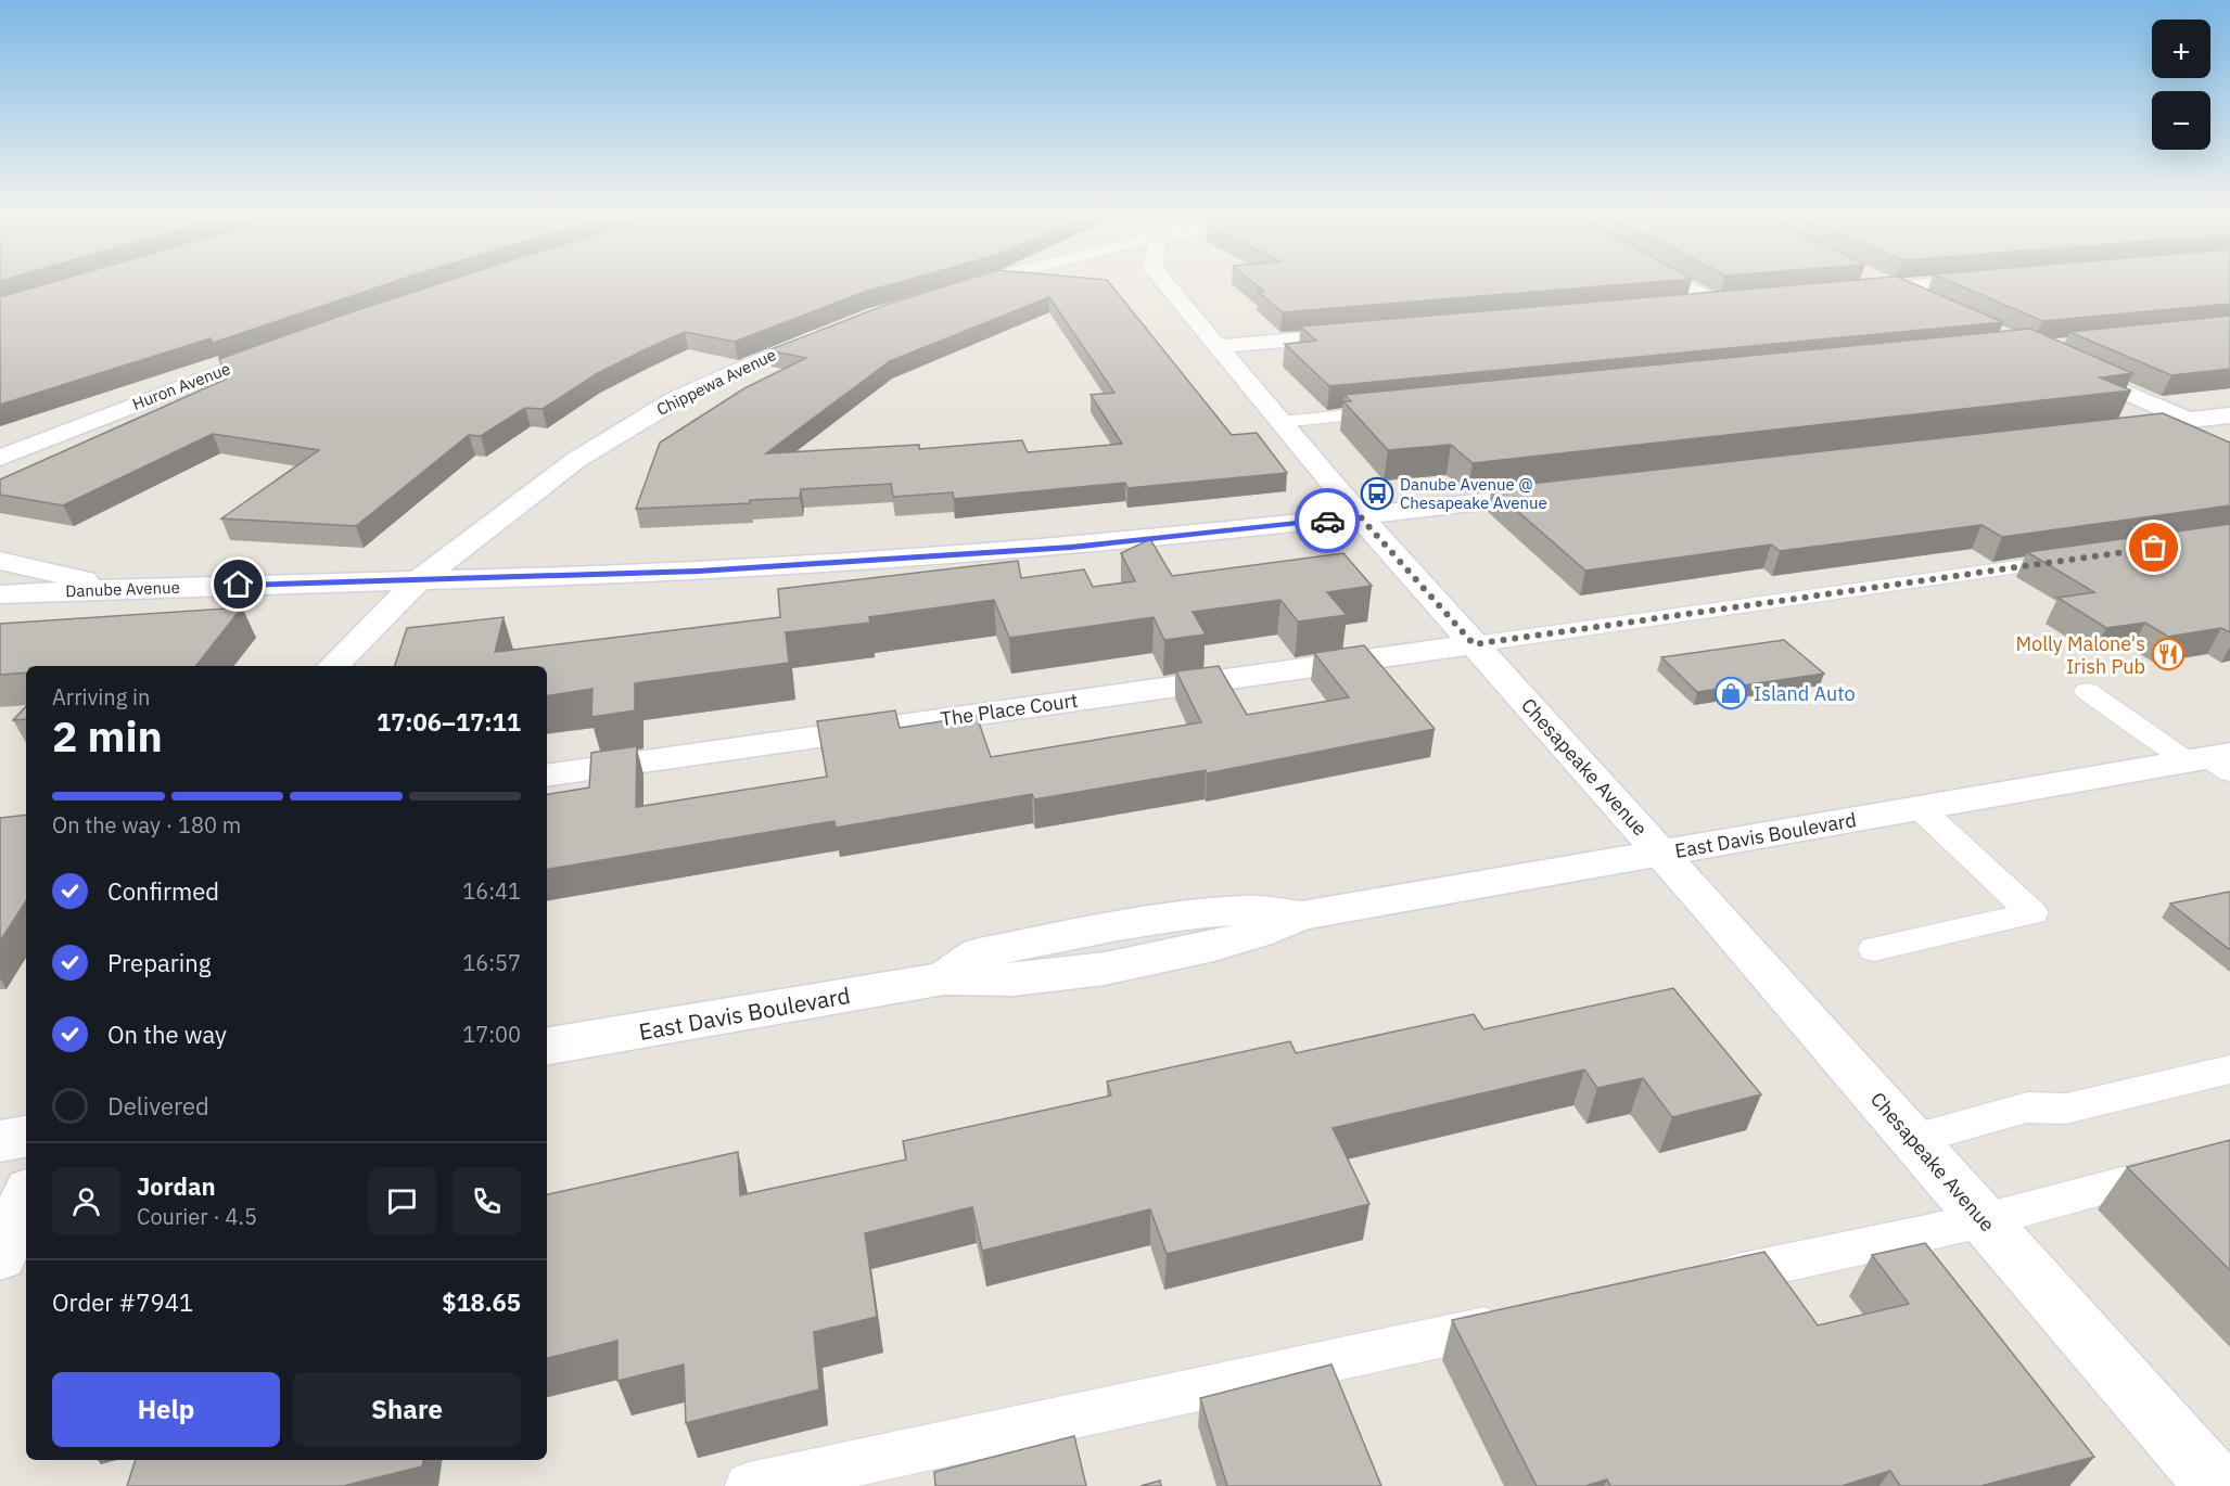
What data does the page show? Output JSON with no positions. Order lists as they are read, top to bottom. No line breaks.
{"streets":{"street":["Chippewa Avenue","Huron Avenue","Danube Avenue","The Place Court","Chesapeake Avenue","East Davis Boulevard"]},"crossings":[["Chippewa Avenue","Danube Avenue"],["Danube Avenue","Chesapeake Avenue"],["The Place Court","Chesapeake Avenue"],["Chesapeake Avenue","East Davis Boulevard"]],"places":{"bus stop":["Danube Avenue @ Chesapeake Avenue"],"restaurant":["Molly Malone's Irish Pub"],"shop":["Island Auto"]},"page":{"map_buttons":["+","−"],"heading":["2 min","Arriving in","17:06–17:11"],"panel":["Jordan","Courier · 4.5","Order #7941","$18.65"],"bar":"On the way · 180 m","list":[["Confirmed","16:41"],["Preparing","16:57"],["On the way","17:00"],"Delivered"],"buttons":["Help","Share"]}}
